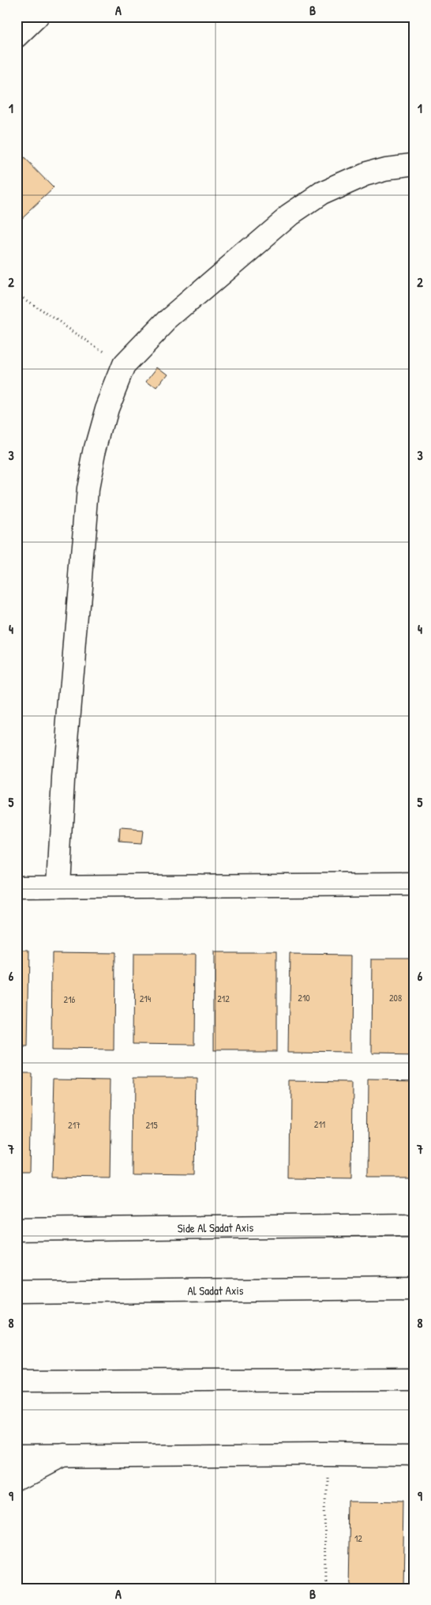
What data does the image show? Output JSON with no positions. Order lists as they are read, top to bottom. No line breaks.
{"streets":{"street":["Side Al Sadat Axis","Al Sadat Axis"]},"house_numbers":["210","208","214","212","216","211","217","215","12"],"grid":{"columns":["A","B"],"rows":["1","2","3","4","5","6","7","8","9"]}}
